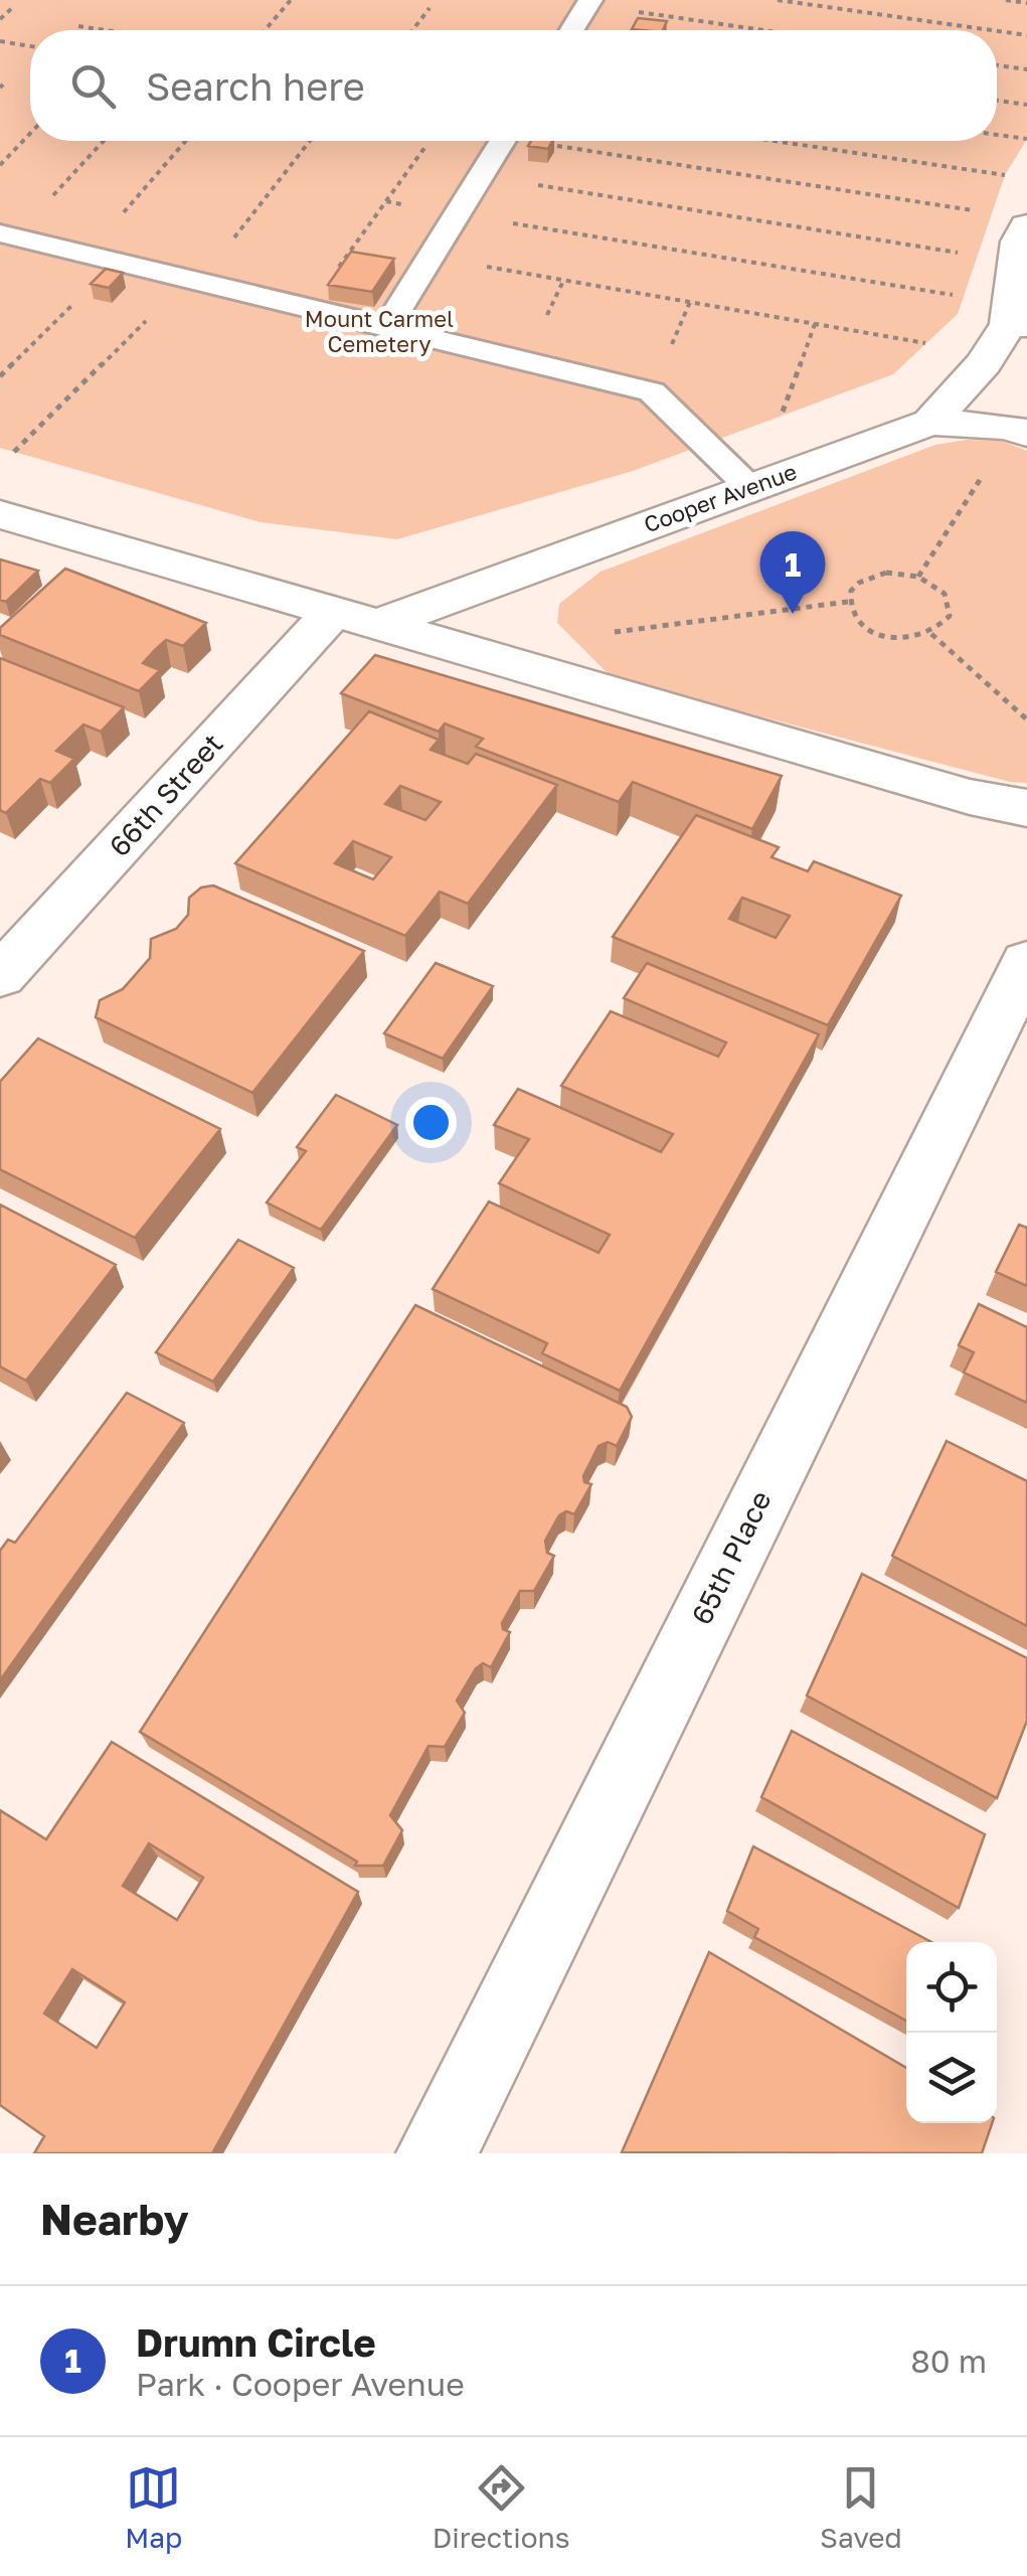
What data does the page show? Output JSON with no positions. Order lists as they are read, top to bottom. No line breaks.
{"streets":{"main road":["Cooper Avenue","66th Street","65th Place"]},"crossings":[["Cooper Avenue","66th Street"]],"parks":["Mount Carmel Cemetery"],"page":{"search":"Search here","pins":"1","heading":"Nearby","list":[{"mark":"1","name":"Drumn Circle","note":"Park · Cooper Avenue","value":"80 m"}],"nav":["Map","Directions","Saved"]}}
